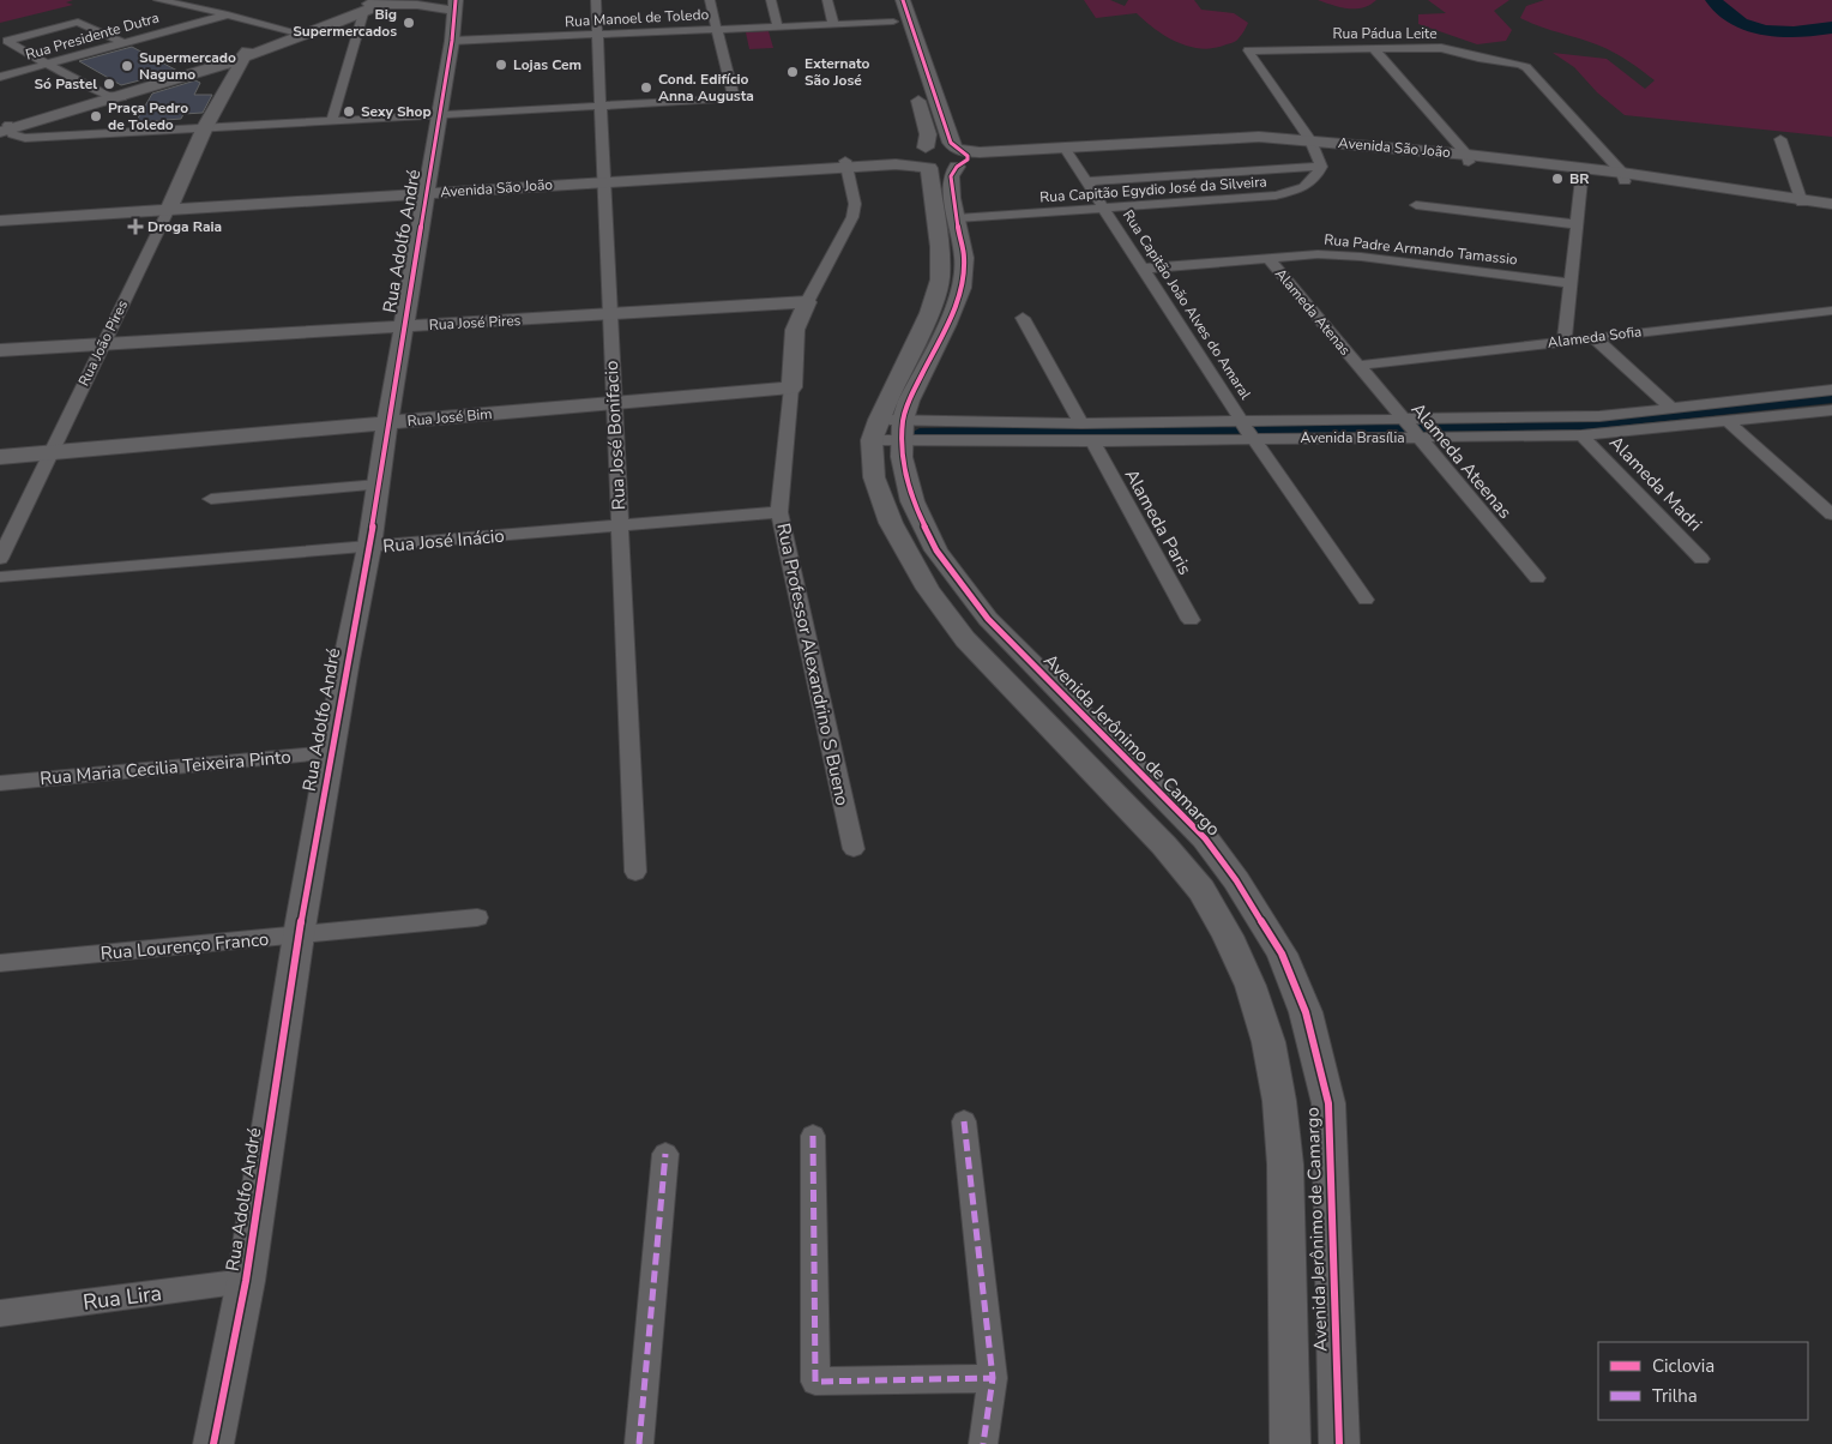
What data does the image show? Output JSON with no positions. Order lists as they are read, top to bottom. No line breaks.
{"streets":{"main road":["Avenida São João","Rua Adolfo André","Rua José Pires","Rua João Pires","Rua José Bim","Rua Professor Alexandrino S Bueno","Avenida Jerônimo de Camargo"],"street":["Rua Manoel de Toledo","Rua Pádua Leite","Rua Presidente Dutra","Rua Capitão Egydio José da Silveira","Rua Padre Armando Tamassio","Rua Capitão João Alves do Amaral","Alameda Atenas","Alameda Sofia","Rua José Bonifacio","Avenida Brasília","Alameda Ateenas","Alameda Madri","Alameda Paris","Rua José Inácio","Rua Maria Cecilia Teixeira Pinto","Rua Lourenço Franco","Rua Lira"]},"crossings":[["Rua Manoel de Toledo","Rua Adolfo André"],["Rua Manoel de Toledo","Rua José Bonifacio"],["Rua Pádua Leite","Avenida São João"],["Avenida São João","Rua Adolfo André"],["Avenida São João","Rua Capitão João Alves do Amaral"],["Avenida São João","Rua João Pires"],["Avenida São João","Rua José Bonifacio"],["Avenida São João","Avenida Jerônimo de Camargo"],["Rua Capitão Egydio José da Silveira","Rua Capitão João Alves do Amaral"],["Rua Capitão Egydio José da Silveira","Avenida Jerônimo de Camargo"],["Rua Adolfo André","Rua José Pires"],["Rua Adolfo André","Rua José Bim"],["Rua Adolfo André","Rua José Inácio"],["Rua Adolfo André","Rua Maria Cecilia Teixeira Pinto"],["Rua Adolfo André","Rua Lourenço Franco"],["Rua Adolfo André","Rua Lira"],["Rua Padre Armando Tamassio","Rua Capitão João Alves do Amaral"],["Rua Padre Armando Tamassio","Alameda Atenas"],["Rua Capitão João Alves do Amaral","Avenida Brasília"],["Alameda Atenas","Alameda Sofia"],["Alameda Atenas","Alameda Ateenas"],["Rua José Pires","Rua João Pires"],["Rua José Pires","Rua José Bonifacio"],["Rua José Pires","Rua Professor Alexandrino S Bueno"],["Alameda Sofia","Alameda Ateenas"],["Rua João Pires","Rua José Bim"],["Rua José Bim","Rua José Bonifacio"],["Rua José Bim","Rua Professor Alexandrino S Bueno"],["Rua José Bonifacio","Rua José Inácio"],["Avenida Brasília","Alameda Ateenas"],["Avenida Brasília","Alameda Madri"],["Avenida Brasília","Alameda Paris"],["Avenida Brasília","Avenida Jerônimo de Camargo"],["Rua José Inácio","Rua Professor Alexandrino S Bueno"]],"places":{"other":["Big Supermercados","Lojas Cem","Supermercado Nagumo","Externato São José","Só Pastel","Cond. Edifício Anna Augusta","Sexy Shop","Praça Pedro de Toledo","BR"],"health":["Droga Raia"]},"legend":["Ciclovia","Trilha"]}
